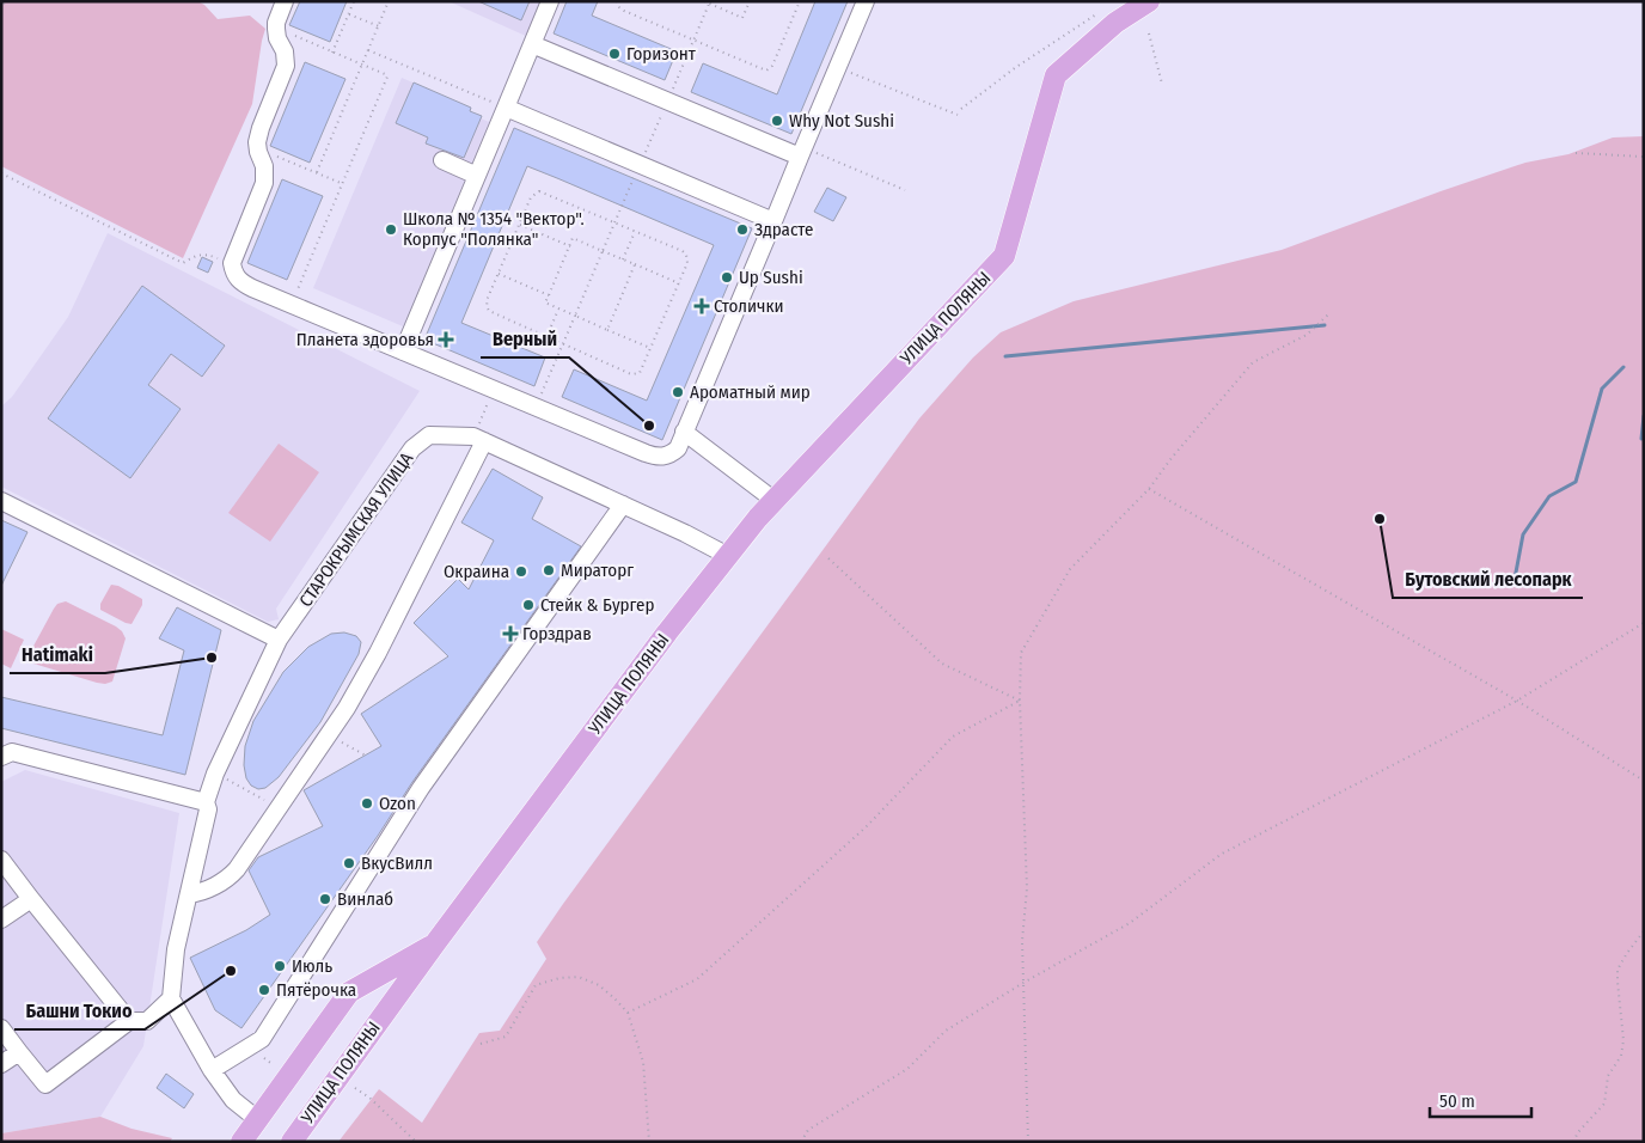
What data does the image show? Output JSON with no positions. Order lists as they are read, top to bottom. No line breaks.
{"streets":{"main road":["УЛИЦА ПОЛЯНЫ"],"street":["СТАРОКРЫМСКАЯ УЛИЦА"]},"crossings":[["УЛИЦА ПОЛЯНЫ","СТАРОКРЫМСКАЯ УЛИЦА"]],"places":{"other":["Горизонт","Why Not Sushi","Школа № 1354 \"Вектор\". Корпус \"Полянка\"","Здрасте","Up Sushi","Ароматный мир","Верный","Бутовский лесопарк","Мираторг","Окраина","Стейк & Бургер","Hatimaki","Ozon","ВкусВилл","Винлаб","Июль","Башни Токио","Пятёрочка"],"health":["Столички","Планета здоровья","Горздрав"]},"scale_bar":"50 m"}
